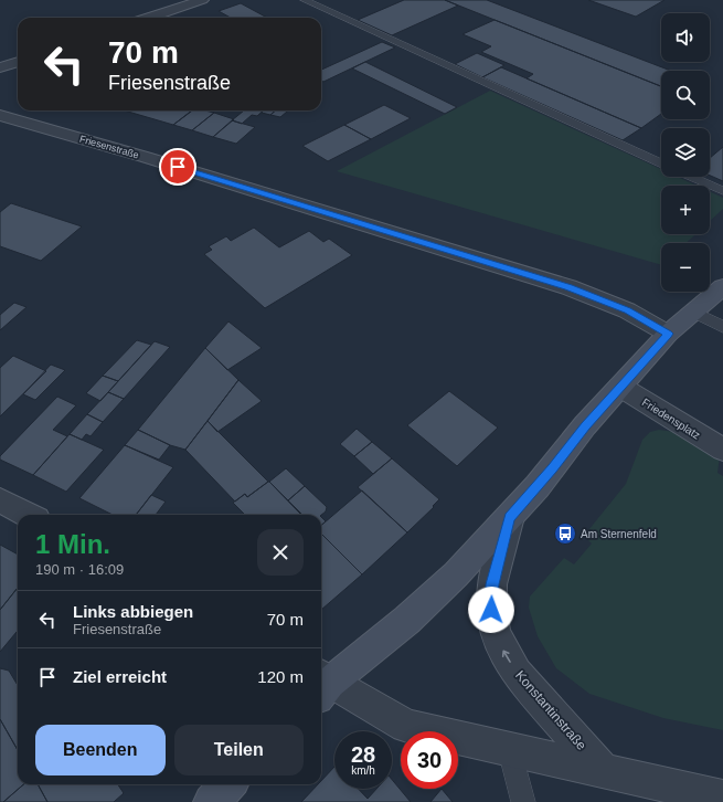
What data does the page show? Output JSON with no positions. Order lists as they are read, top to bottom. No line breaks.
{"streets":{"street":["Friesenstraße","Friedensplatz","Konstantinstraße"]},"crossings":[["Friesenstraße","Konstantinstraße"],["Friedensplatz","Konstantinstraße"]],"places":{"bus stop":["Am Sternenfeld"]},"page":{"map_buttons":["+","−"],"turn":["70 m","Friesenstraße"],"heading":["1 Min.","190 m · 16:09"],"list":[{"name":"Links abbiegen","note":"Friesenstraße","value":"70 m"},{"name":"Ziel erreicht","value":"120 m"}],"buttons":["Beenden","Teilen"],"speed":"28 km/h","limit":"30"}}
